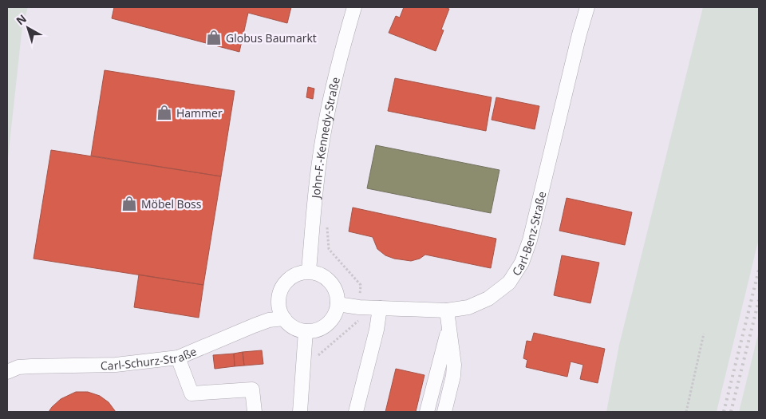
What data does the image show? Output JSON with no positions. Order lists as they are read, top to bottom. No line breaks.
{"streets":{"street":["John-F.-Kennedy-Straße","Carl-Benz-Straße","Carl-Schurz-Straße"]},"crossings":[["John-F.-Kennedy-Straße","Carl-Benz-Straße"],["John-F.-Kennedy-Straße","Carl-Schurz-Straße"],["Carl-Benz-Straße","Carl-Schurz-Straße"]],"places":{"shop":["Globus Baumarkt","Hammer","Möbel Boss"]},"north":"top left"}
